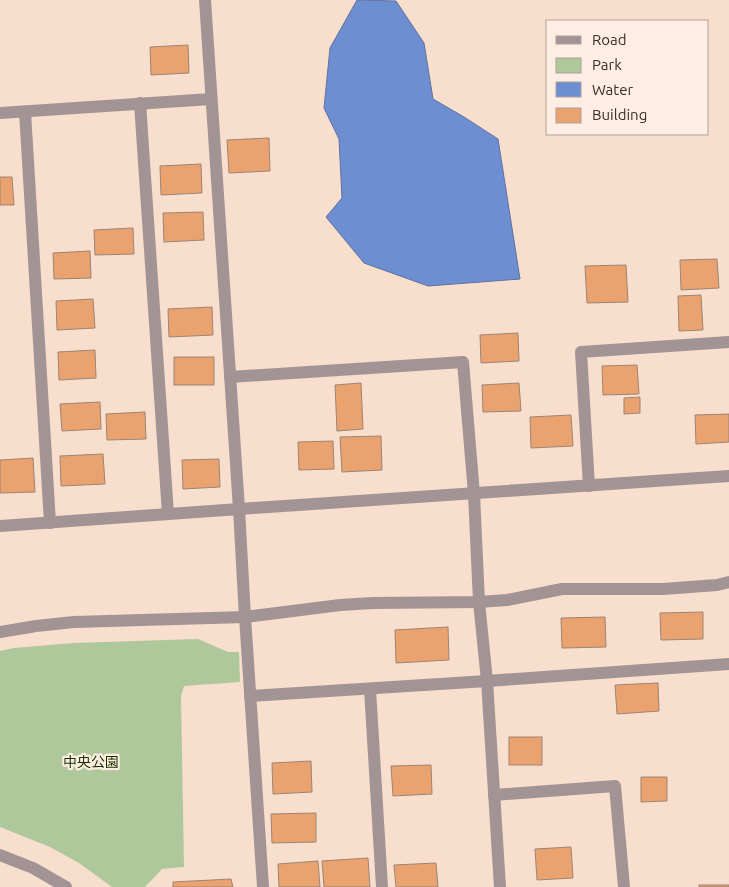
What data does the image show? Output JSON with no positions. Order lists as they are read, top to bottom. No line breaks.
{"parks":["中央公園"],"legend":["Road","Park","Water","Building"]}
